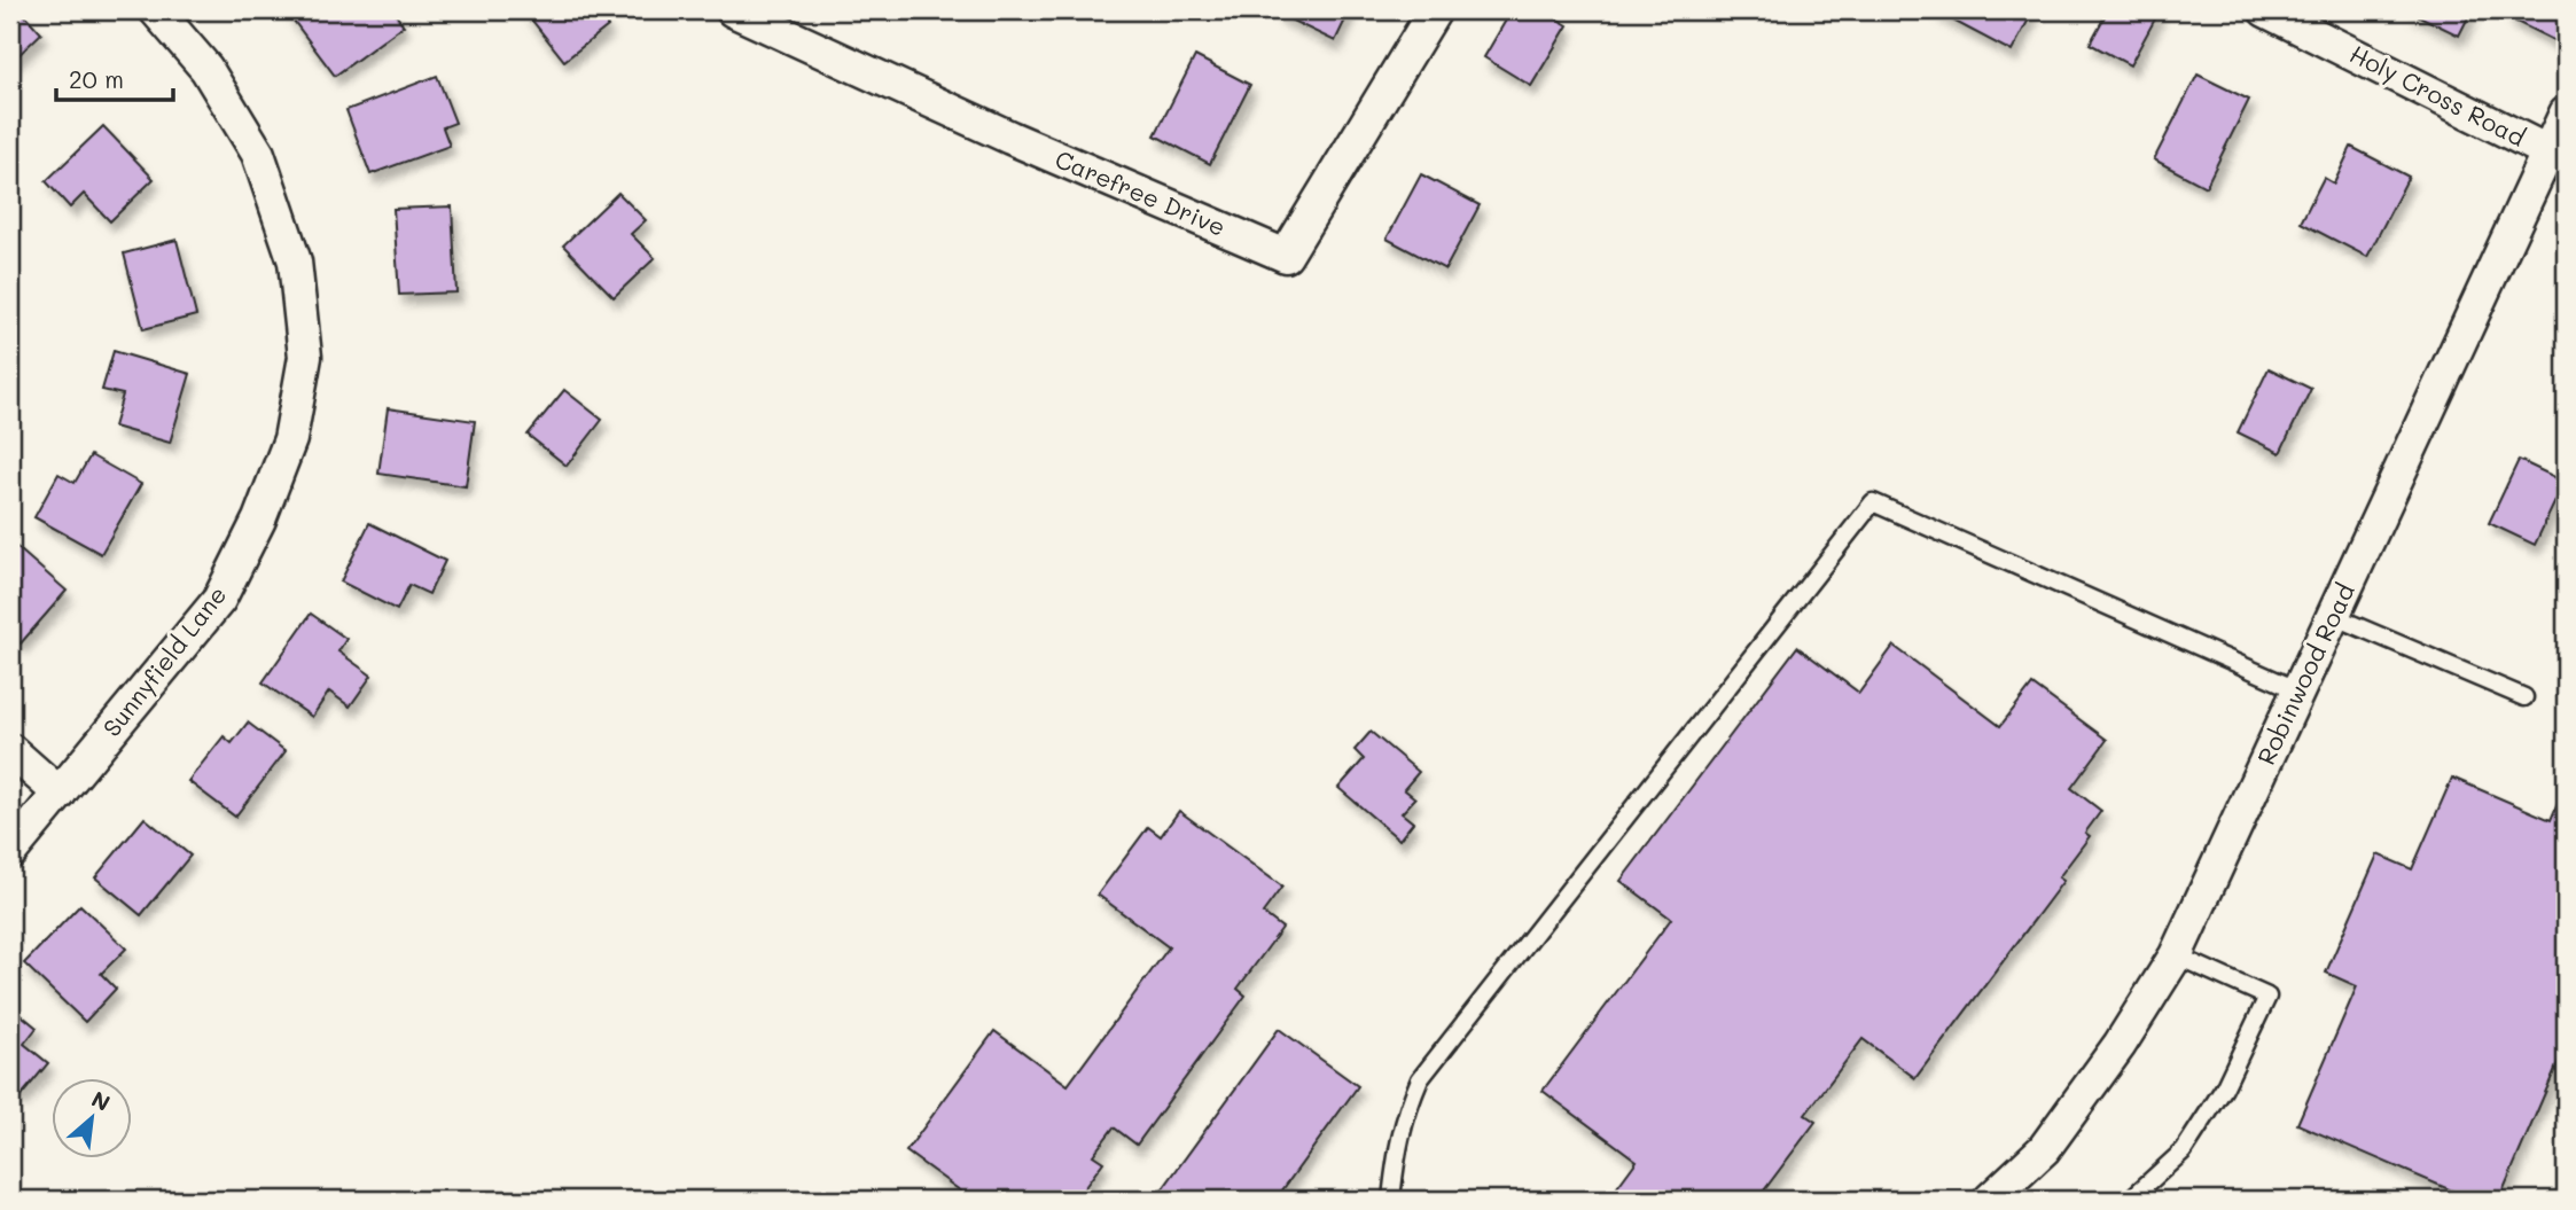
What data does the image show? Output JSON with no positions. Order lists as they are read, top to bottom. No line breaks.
{"streets":{"street":["Holy Cross Road","Carefree Drive","Sunnyfield Lane","Robinwood Road"]},"crossings":[["Holy Cross Road","Robinwood Road"]],"scale_bar":"20 m","north":"top right"}
